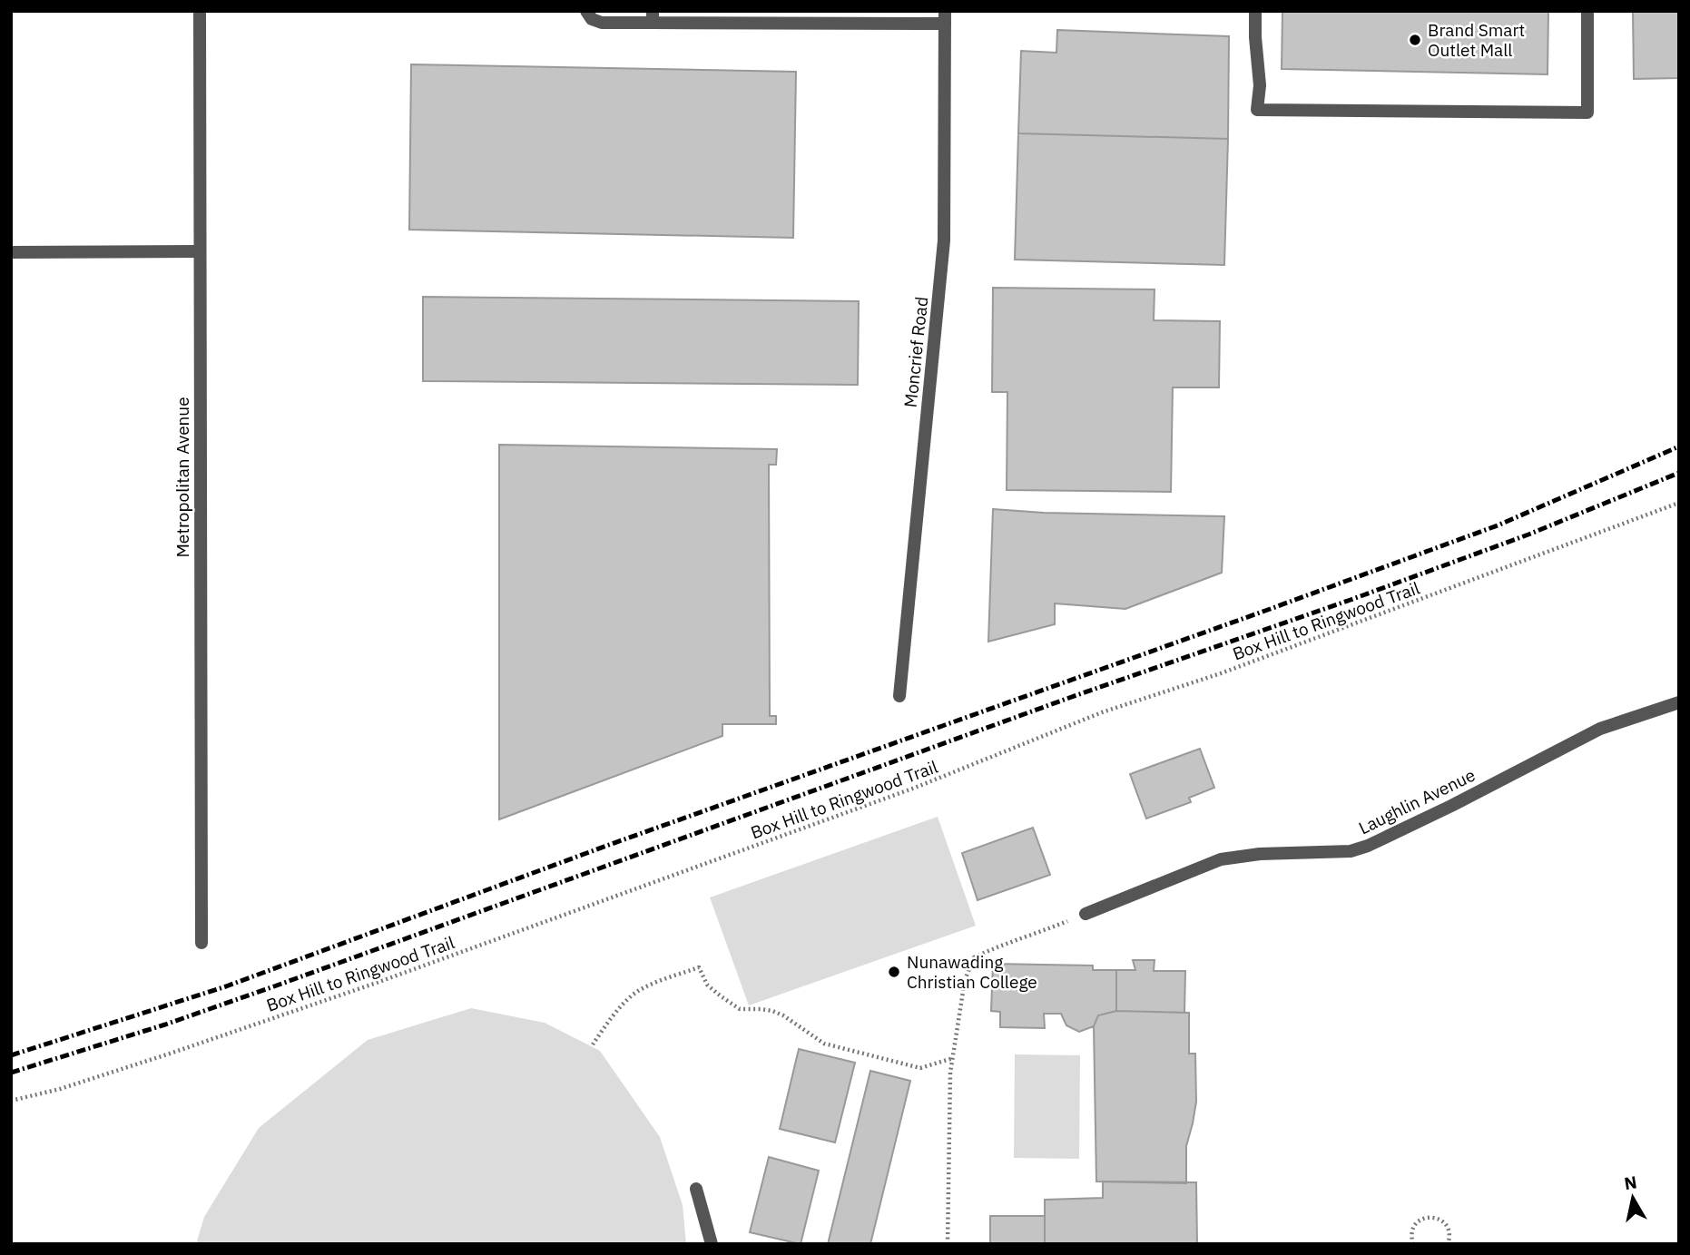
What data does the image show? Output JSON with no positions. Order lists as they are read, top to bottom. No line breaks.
{"streets":{"street":["Moncrief Road","Metropolitan Avenue","Laughlin Avenue"],"path":["Box Hill to Ringwood Trail"]},"places":["Brand Smart Outlet Mall","Nunawading Christian College"],"north":"top"}
